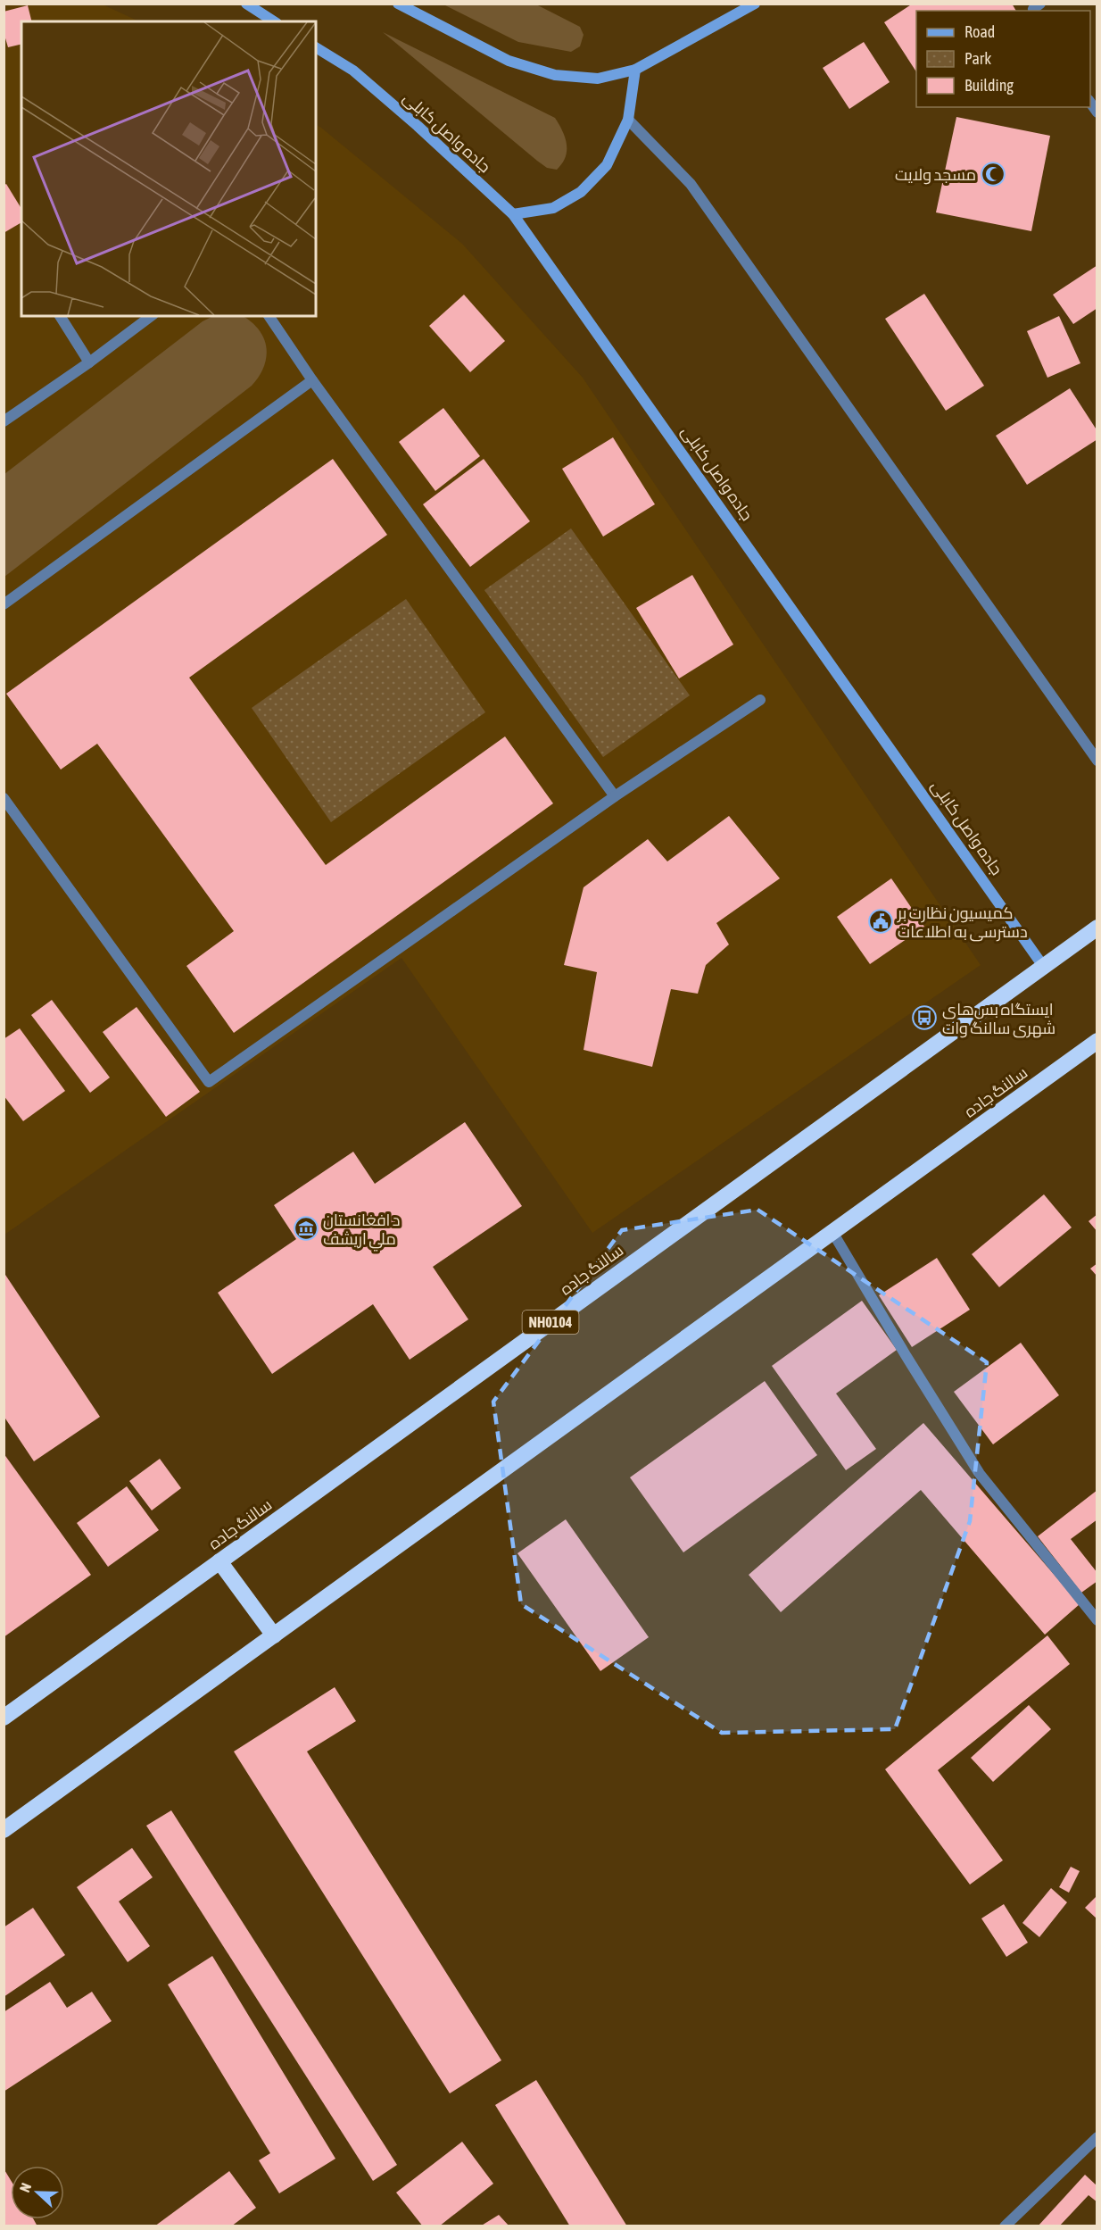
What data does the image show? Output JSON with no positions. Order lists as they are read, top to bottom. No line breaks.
{"streets":{"highway":["سالنگ جاده","NH0104"],"street":["جاده واصل کابلی"]},"crossings":[["جاده واصل کابلی","سالنگ جاده"]],"places":{"mosque":["مسجد ولایت"],"public building":["کمیسیون نظارت بر دسترسی به اطلاعات"],"bus stop":["ایستگاه بس‌های شهری سالنگ وات"],"museum":["د افغانستان ملي اریشف"]},"legend":["Road","Park","Building"],"north":"left"}
